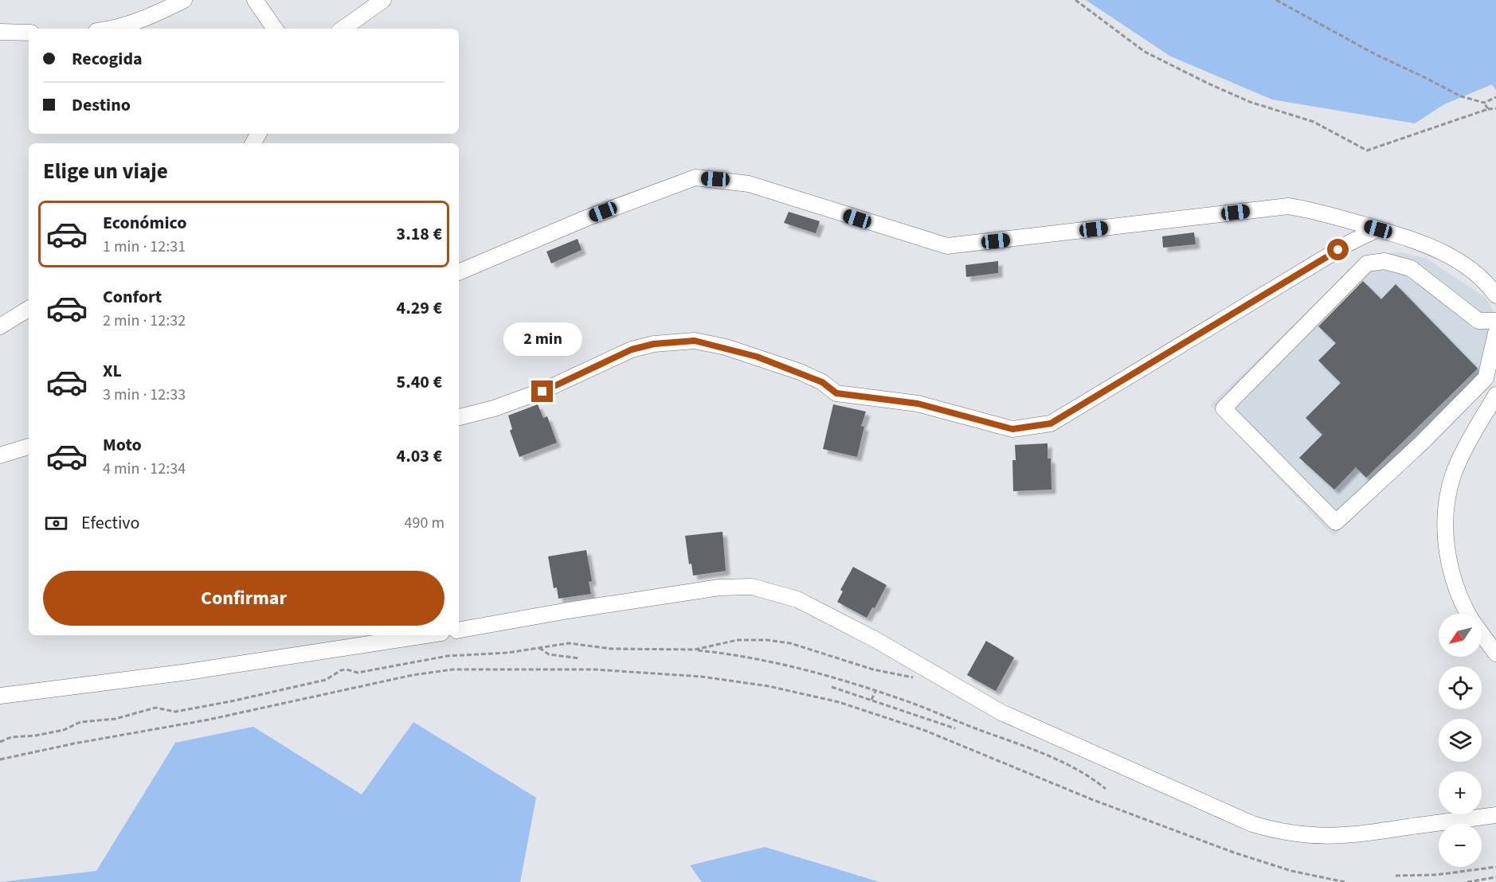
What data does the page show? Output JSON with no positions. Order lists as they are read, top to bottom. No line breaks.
{"north":"bottom left","page":{"banner":["Recogida","Destino"],"heading":"Elige un viaje","list":[{"name":"Económico","note":"1 min · 12:31","value":"3.18 €"},{"name":"Confort","note":"2 min · 12:32","value":"4.29 €"},{"name":"XL","note":"3 min · 12:33","value":"5.40 €"},{"name":"Moto","note":"4 min · 12:34","value":"4.03 €"}],"bubble":"2 min","pay":["Efectivo","490 m"],"buttons":"Confirmar","map_buttons":["+","−"]}}
